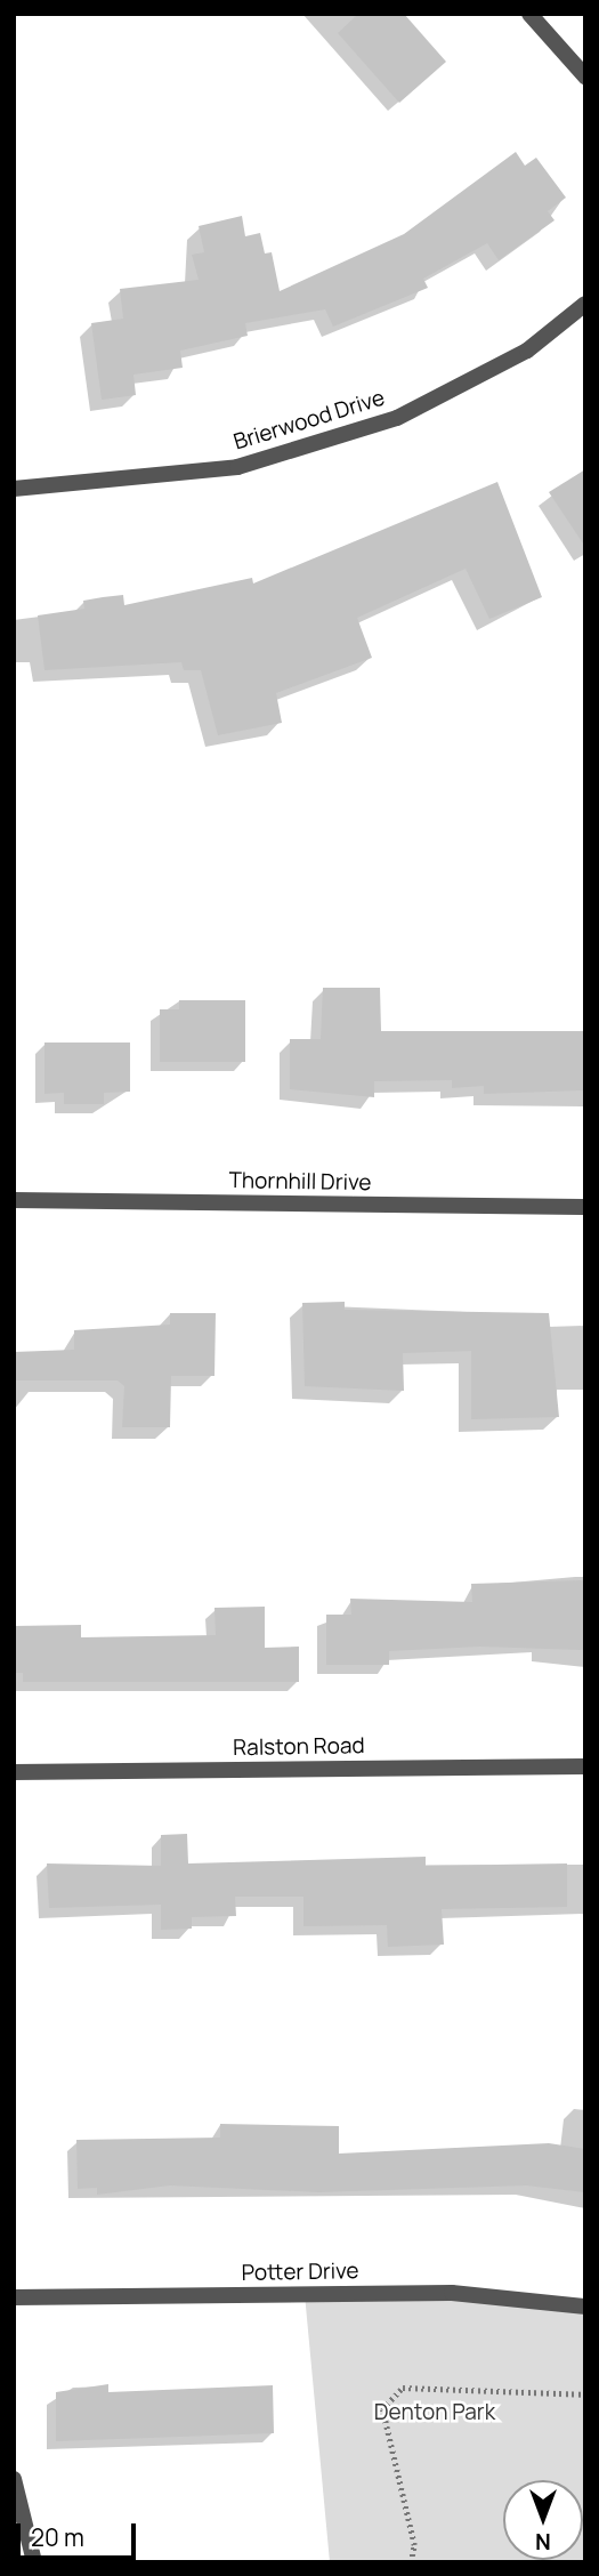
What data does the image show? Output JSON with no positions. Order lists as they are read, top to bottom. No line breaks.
{"streets":{"street":["Brierwood Drive","Thornhill Drive","Ralston Road","Potter Drive"]},"parks":["Denton Park"],"scale_bar":"20 m","north":"bottom"}
